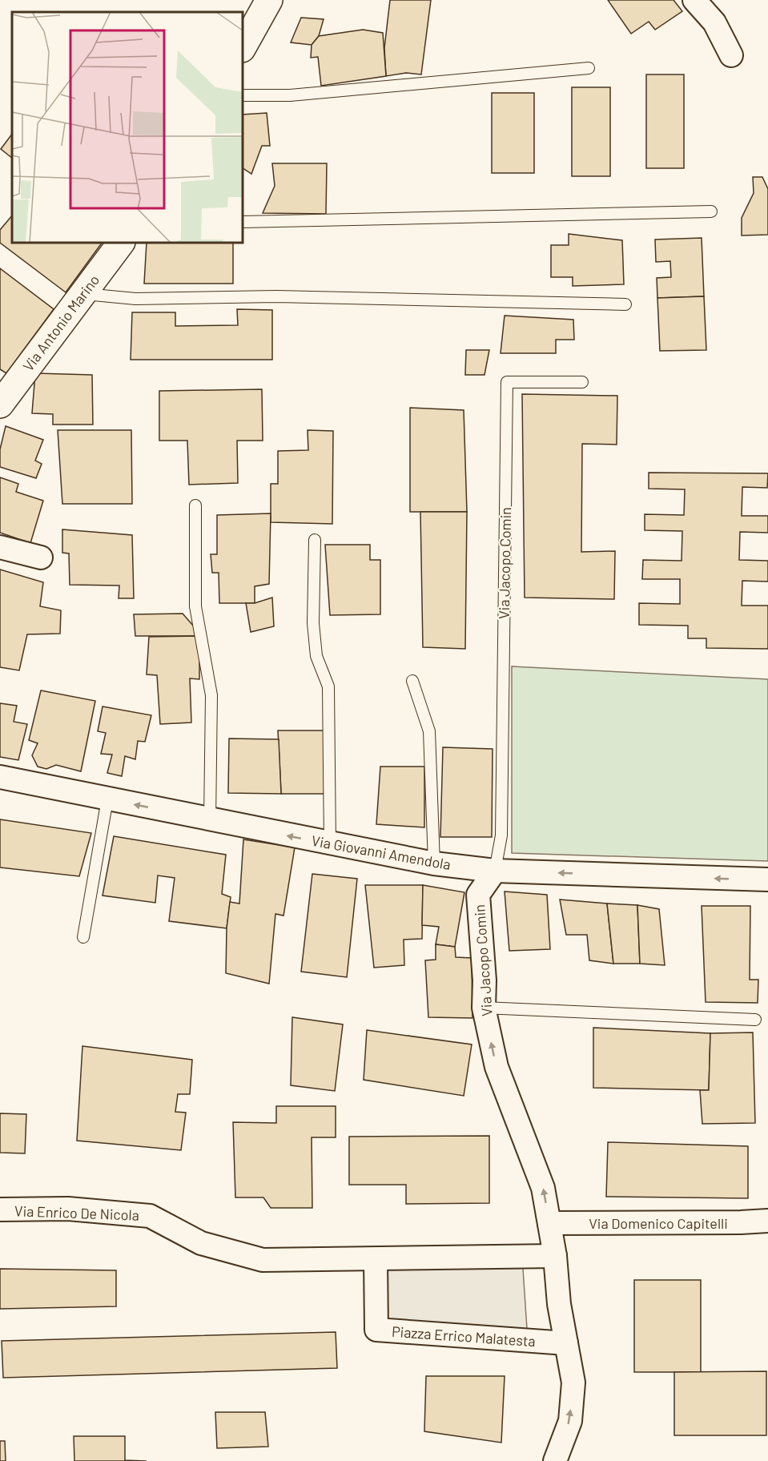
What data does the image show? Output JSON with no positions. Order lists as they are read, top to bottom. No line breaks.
{"streets":{"street":["Via Antonio Marino","Via Jacopo Comin","Via Giovanni Amendola","Via Enrico De Nicola","Via Domenico Capitelli","Piazza Errico Malatesta"]},"crossings":[["Via Jacopo Comin","Via Giovanni Amendola"],["Via Jacopo Comin","Via Domenico Capitelli"],["Via Jacopo Comin","Piazza Errico Malatesta"],["Via Enrico De Nicola","Piazza Errico Malatesta"]],"one_way":["Via Giovanni Amendola"]}
